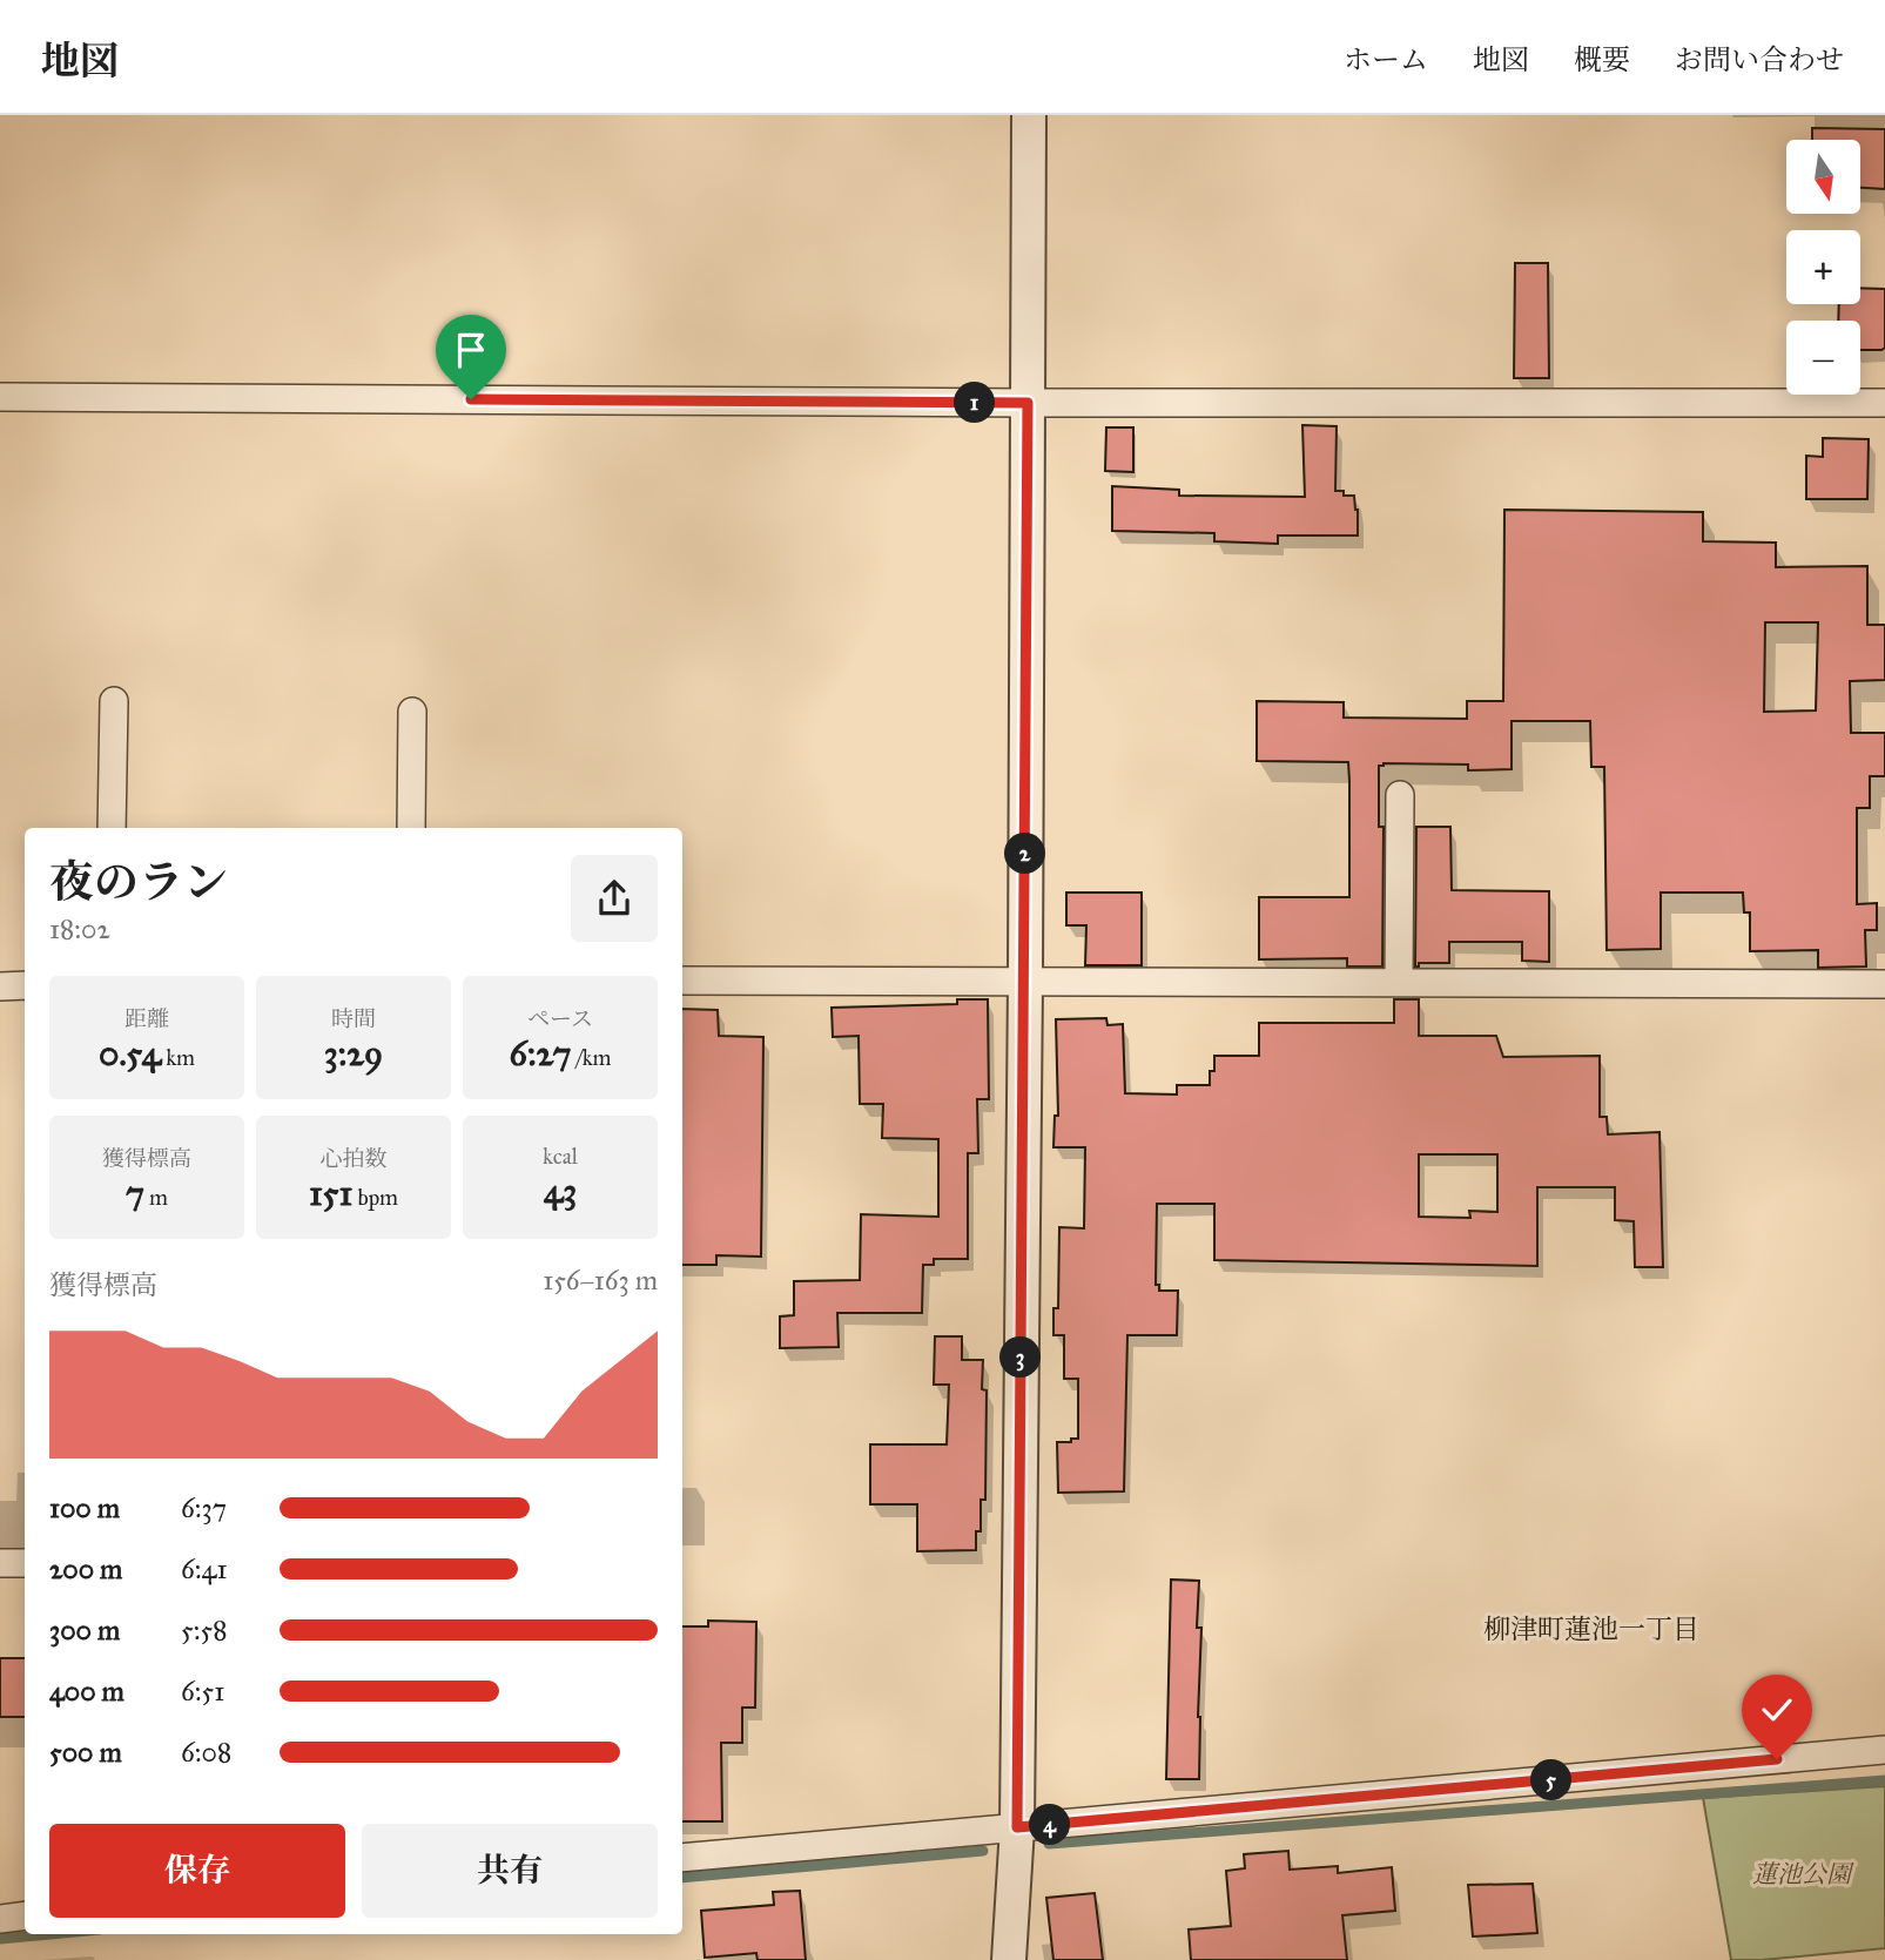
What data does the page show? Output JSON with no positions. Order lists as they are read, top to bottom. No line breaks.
{"districts":["柳津町蓮池一丁目"],"parks":["蓮池公園"],"north":"bottom","page":{"header":"地図","nav":["ホーム","地図","概要","お問い合わせ"],"map_buttons":["+","−"],"pins":["1","2","3","5","4"],"heading":["夜のラン","18:02"],"stats":[["距離","0.54 km"],["時間","3:29"],["ペース","6:27 /km"],["獲得標高","7 m"],["心拍数","151 bpm"],["kcal","43"]],"chart":["獲得標高","156–163 m"],"list":[{"name":"100 m","note":"6:37"},{"name":"200 m","note":"6:41"},{"name":"300 m","note":"5:58"},{"name":"400 m","note":"6:51"},{"name":"500 m","note":"6:08"}],"buttons":["保存","共有"]}}
